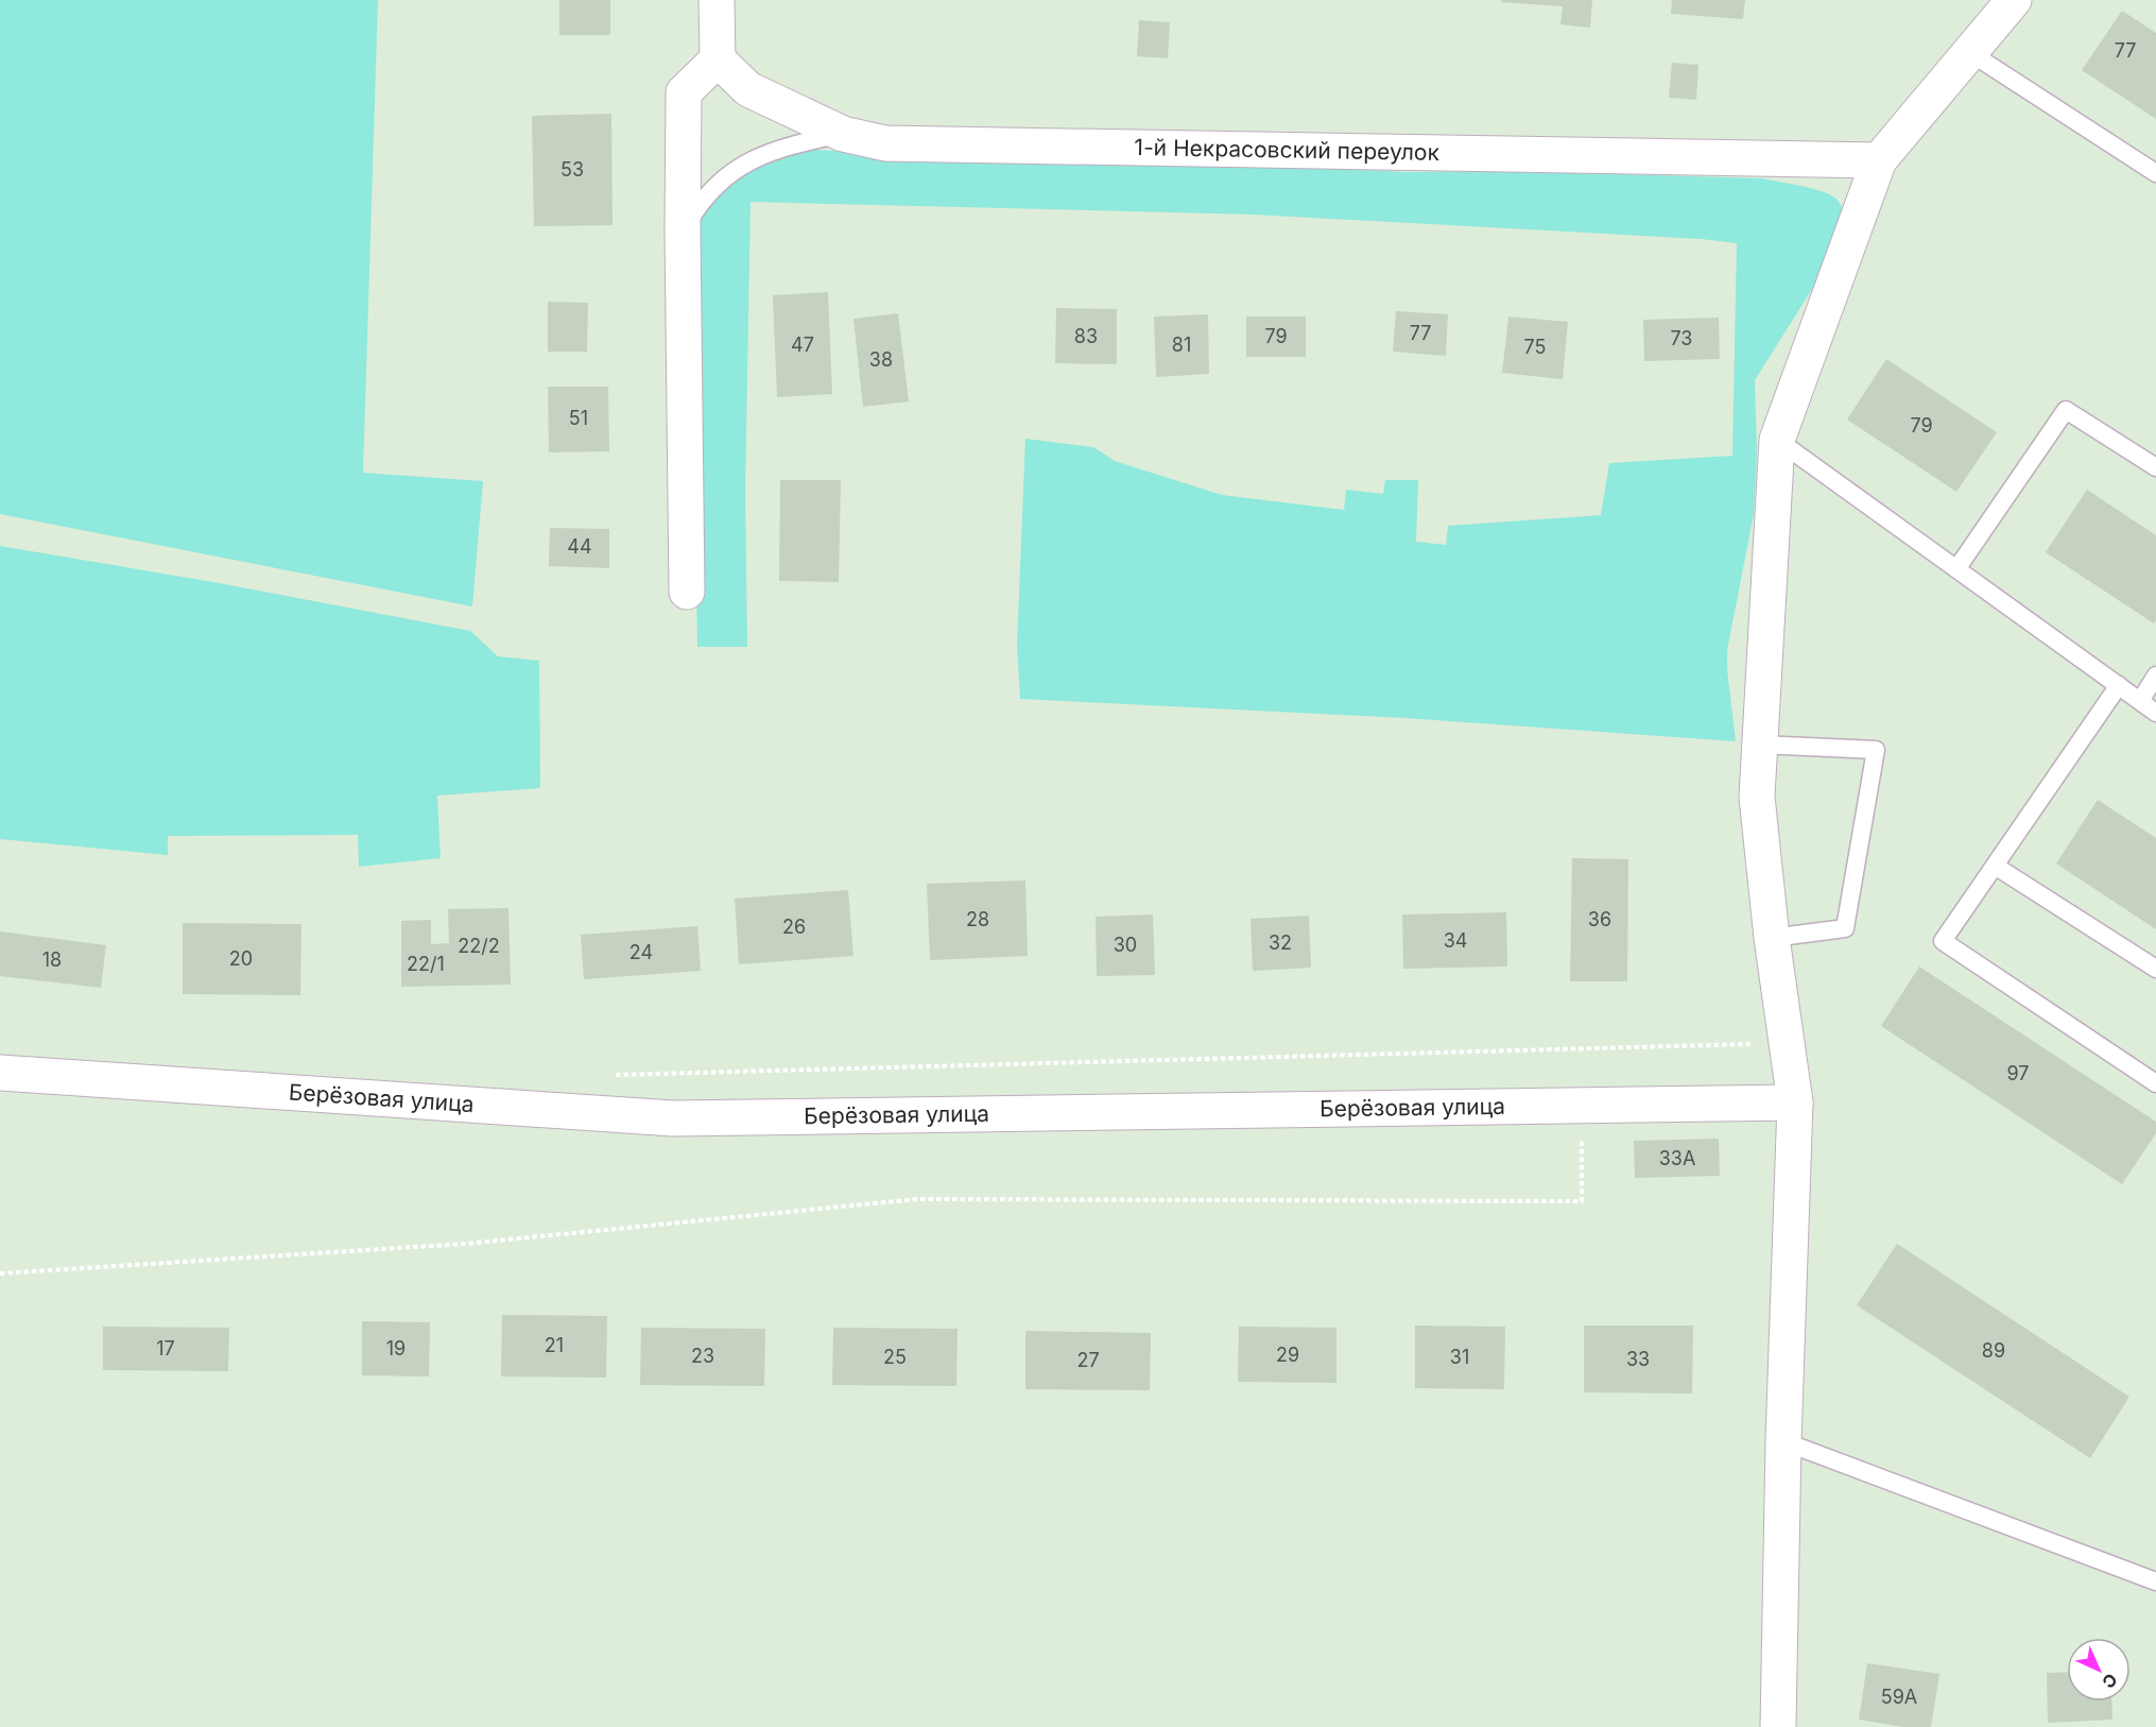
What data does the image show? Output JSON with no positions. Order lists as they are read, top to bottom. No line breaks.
{"streets":{"street":["1-й Некрасовский переулок","Берёзовая улица"]},"house_numbers":["77","53","77","83","79","73","47","81","75","38","51","79","44","28","36","26","34","32","30","22/2","24","20","18","22/1","97","33А","21","17","19","89","29","23","25","31","33","27","59А"],"north":"bottom right"}
